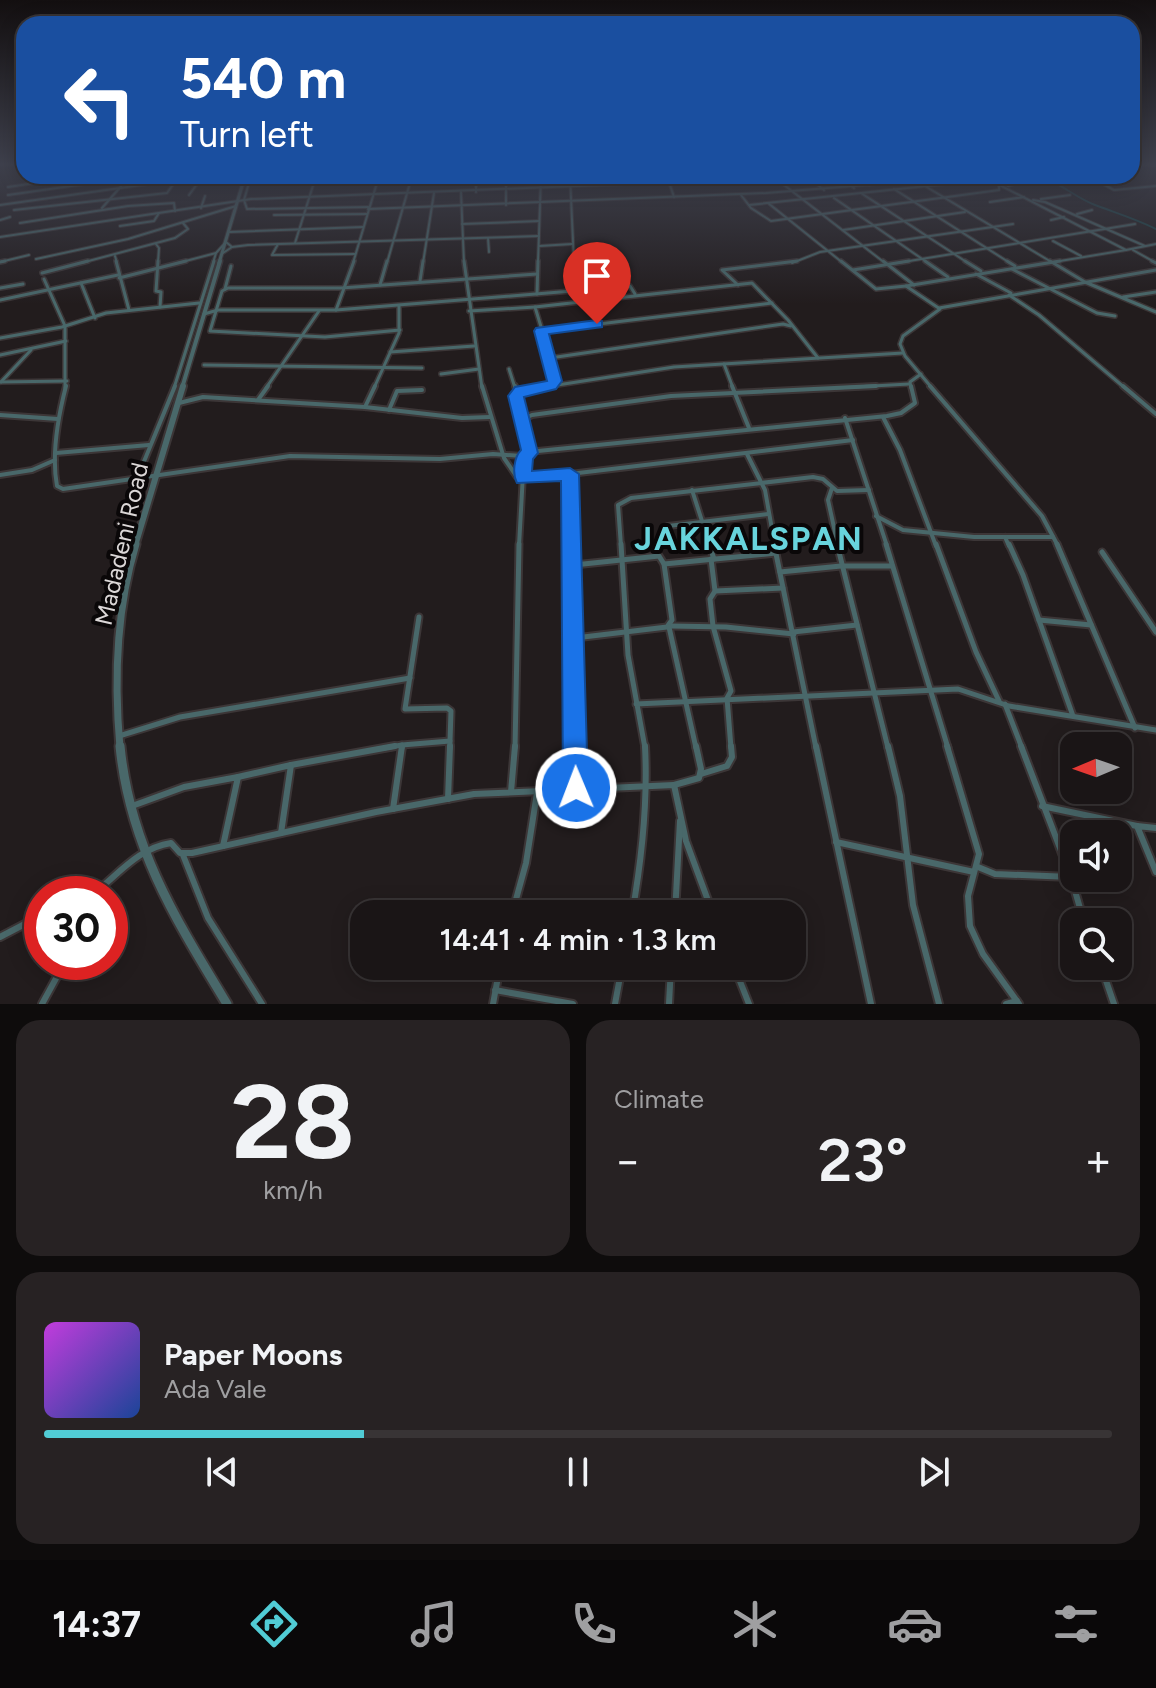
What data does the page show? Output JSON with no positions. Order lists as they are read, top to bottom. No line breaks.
{"streets":{"street":["Madadeni Road"]},"districts":["JAKKALSPAN"],"north":"left","page":{"turn":["540 m","Turn left"],"limit":"30","trip":"14:41 · 4 min · 1.3 km","tile":[["28","km/h"],"Climate"],"heat":["−","23°","+"],"song":["Paper Moons","Ada Vale"],"tabs":"14:37"}}
